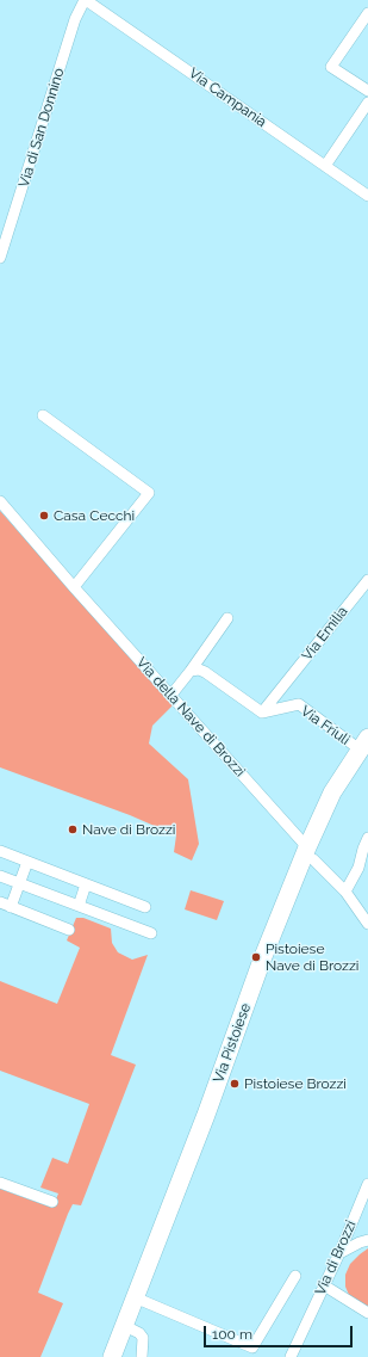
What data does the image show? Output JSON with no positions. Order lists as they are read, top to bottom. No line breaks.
{"streets":{"main road":["Via Pistoiese"],"street":["Via Campania","Via di San Donnino","Via Emilia","Via della Nave di Brozzi","Via Friuli","Via di Brozzi"]},"crossings":[["Via Campania","Via di San Donnino"],["Via Emilia","Via Friuli"],["Via della Nave di Brozzi","Via Pistoiese"],["Via Friuli","Via Pistoiese"]],"places":["Casa Cecchi","Nave di Brozzi","Pistoiese Nave di Brozzi","Pistoiese Brozzi"],"scale_bar":"100 m"}
